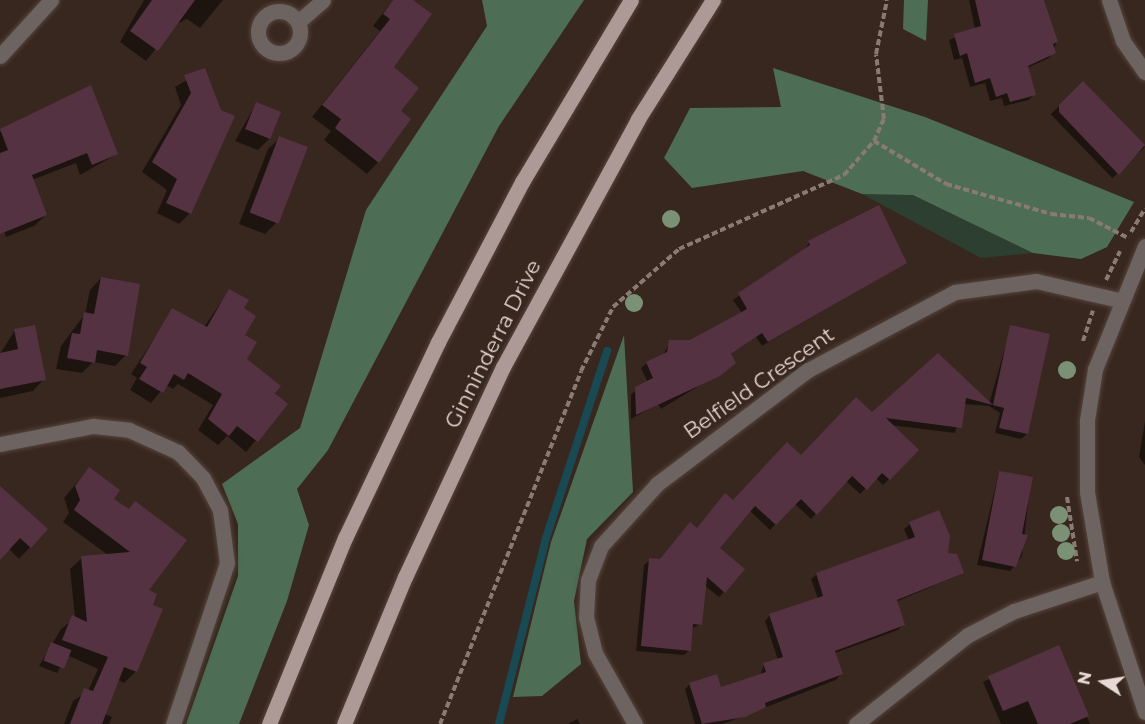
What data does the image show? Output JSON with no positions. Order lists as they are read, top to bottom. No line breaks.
{"streets":{"main road":["Ginninderra Drive"],"street":["Belfield Crescent"]},"north":"left"}
